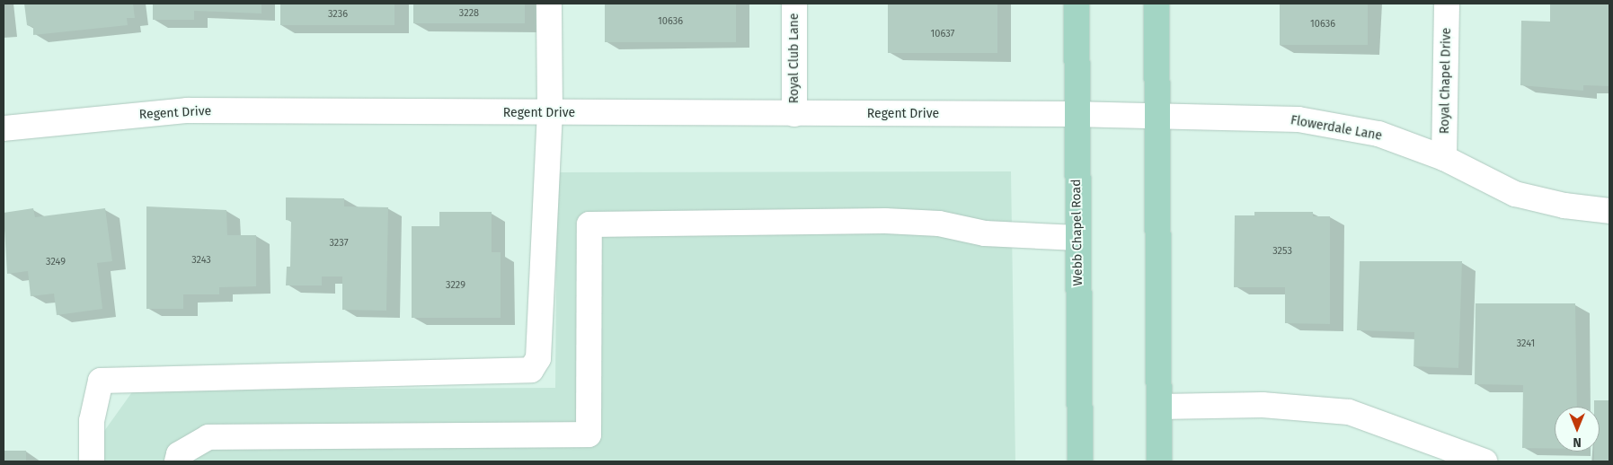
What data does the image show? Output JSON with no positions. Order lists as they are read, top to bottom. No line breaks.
{"streets":{"main road":["Webb Chapel Road"],"street":["Royal Club Lane","Royal Chapel Drive","Regent Drive","Flowerdale Lane"]},"crossings":[["Royal Club Lane","Regent Drive"],["Royal Chapel Drive","Flowerdale Lane"],["Regent Drive","Flowerdale Lane"],["Regent Drive","Webb Chapel Road"],["Flowerdale Lane","Webb Chapel Road"]],"house_numbers":["3228","3236","10636","10636","10637","3237","3253","3243","3249","3229","3241"],"north":"bottom"}
